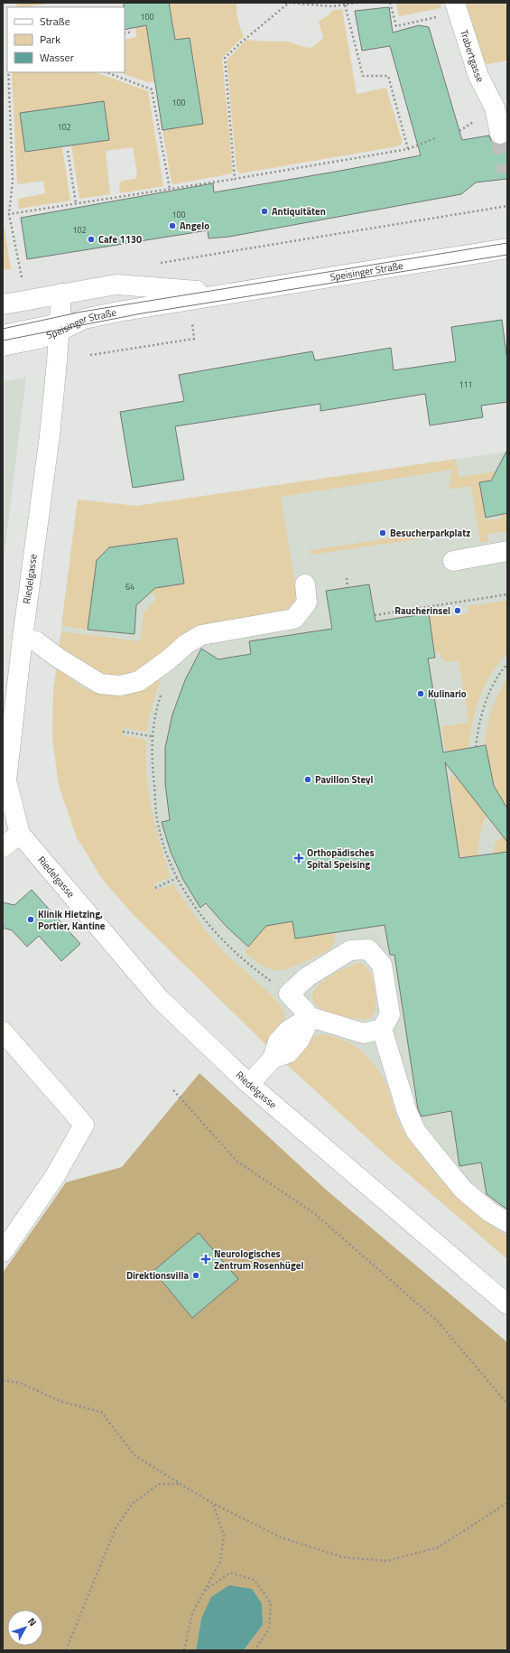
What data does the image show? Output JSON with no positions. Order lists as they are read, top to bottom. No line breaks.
{"streets":{"street":["Trabertgasse","Speisinger Straße","Riedelgasse"]},"crossings":[["Speisinger Straße","Riedelgasse"]],"places":{"other":["Antiquitäten","Angelo","Cafe 1130","Besucherparkplatz","Raucherinsel","Kulinario","Pavillon Steyl","Klinik Hietzing, Portier, Kantine","Direktionsvilla"],"health":["Orthopädisches Spital Speising","Neurologisches Zentrum Rosenhügel"]},"house_numbers":["100","100","102","100","102","111","64"],"legend":["Straße","Park","Wasser"],"north":"top right"}
